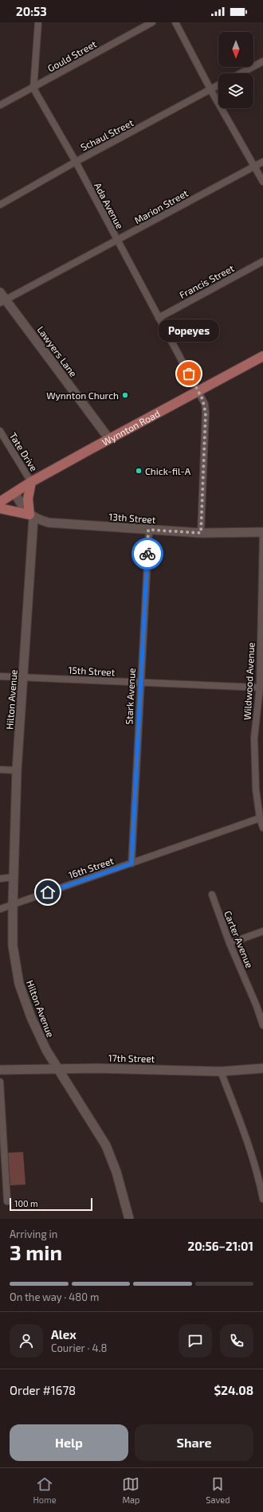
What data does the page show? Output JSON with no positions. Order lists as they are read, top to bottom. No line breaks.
{"streets":{"main road":["Wynnton Road"],"street":["Gould Street","Schaul Street","Ada Avenue","Marion Street","Francis Street","Lawyers Lane","Tate Drive","13th Street","15th Street","Wildwood Avenue","Stark Avenue","Hilton Avenue","16th Street","Carter Avenue","17th Street"]},"crossings":[["Gould Street","Ada Avenue"],["Schaul Street","Ada Avenue"],["Ada Avenue","Marion Street"],["Ada Avenue","Francis Street"],["Ada Avenue","Wynnton Road"],["Marion Street","Lawyers Lane"],["Lawyers Lane","Wynnton Road"],["Wynnton Road","Tate Drive"],["13th Street","Wildwood Avenue"],["13th Street","Stark Avenue"],["13th Street","Hilton Avenue"],["15th Street","Wildwood Avenue"],["15th Street","Stark Avenue"],["15th Street","Hilton Avenue"],["Wildwood Avenue","16th Street"],["Stark Avenue","16th Street"],["Hilton Avenue","16th Street"],["Hilton Avenue","17th Street"]],"places":["Popeyes","Wynnton Church","Chick-fil-A"],"scale_bar":"100 m","north":"bottom","page":{"status":"20:53","bubble":"Popeyes","scale":"100 m","heading":["3 min","Arriving in","20:56–21:01"],"panel":["Alex","Courier · 4.8","Order #1678","$24.08"],"bar":"On the way · 480 m","buttons":["Help","Share"],"tabs":["Home","Map","Saved"]}}
